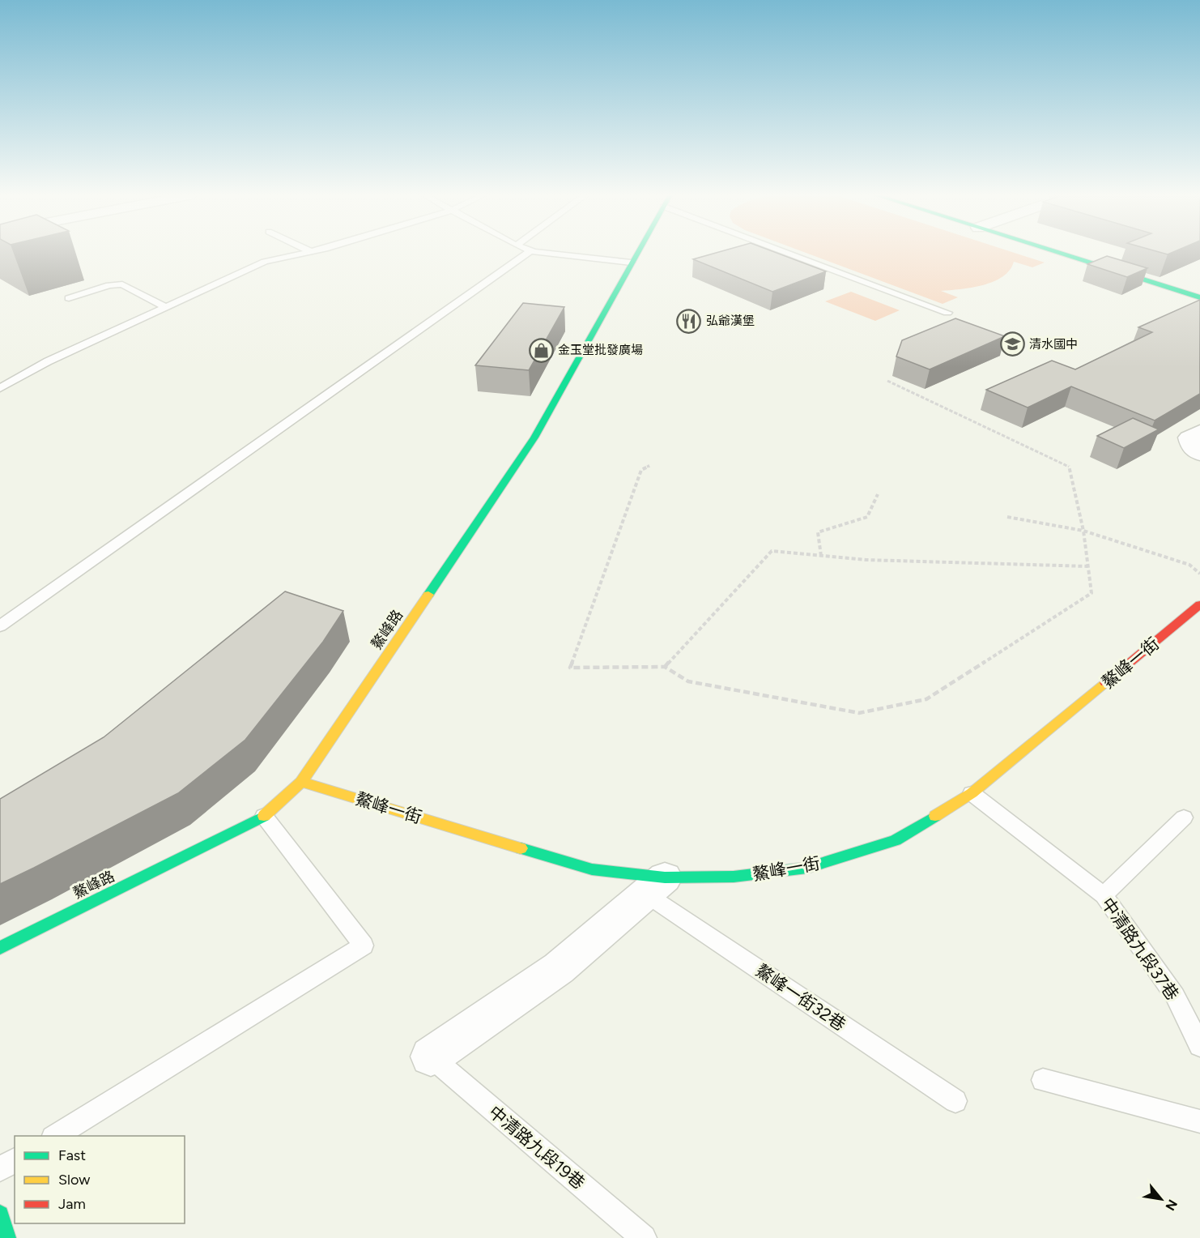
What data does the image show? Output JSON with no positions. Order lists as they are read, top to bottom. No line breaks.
{"streets":{"street":["鰲峰路","鰲峰一街"],"lane":["中清路九段37巷","鰲峰一街32巷","中清路九段19巷"]},"crossings":[["鰲峰路","鰲峰一街"],["鰲峰一街","中清路九段37巷"],["鰲峰一街","鰲峰一街32巷"]],"places":{"restaurant":["弘爺漢堡"],"school or university":["清水國中"],"shop":["金玉堂批發廣場"]},"legend":["Fast","Slow","Jam"],"north":"bottom right"}
